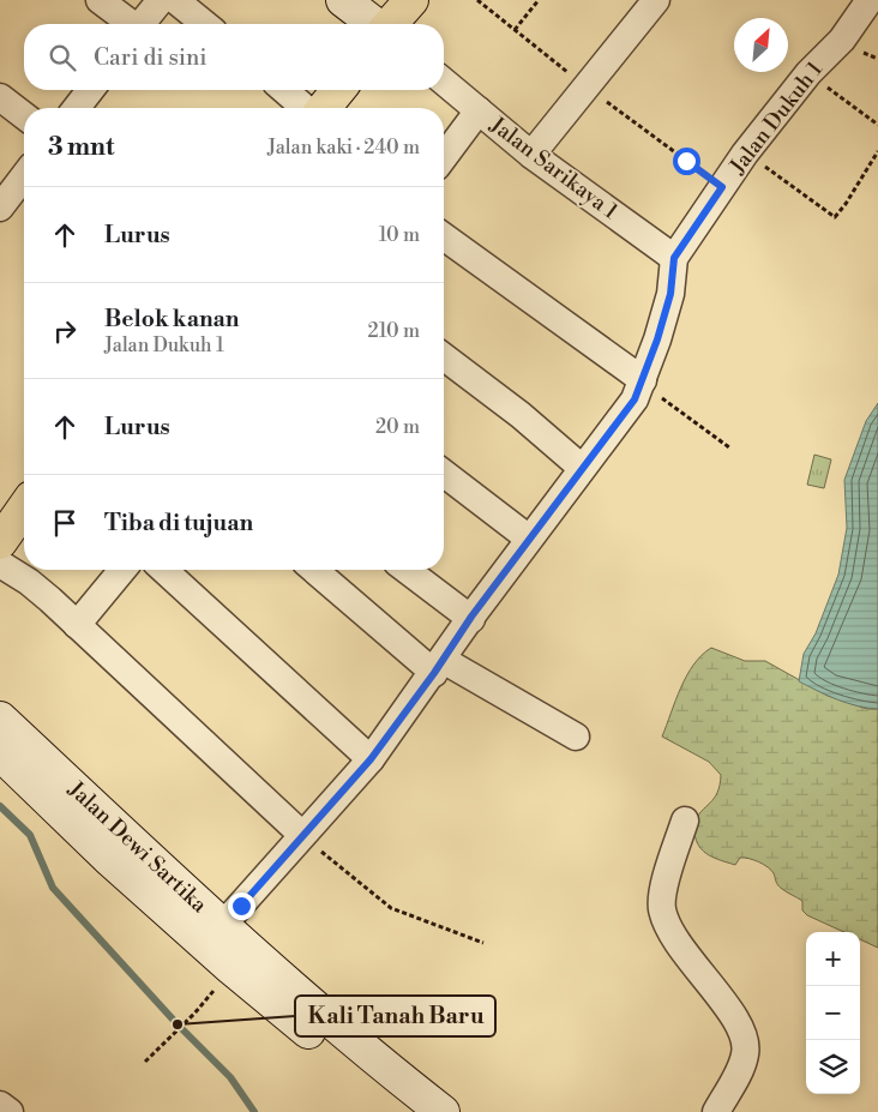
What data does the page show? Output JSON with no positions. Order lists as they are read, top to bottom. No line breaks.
{"streets":{"main road":["Jalan Dewi Sartika"],"street":["Jalan Dukuh 1","Jalan Sarikaya 1"]},"crossings":[["Jalan Dukuh 1","Jalan Sarikaya 1"],["Jalan Dukuh 1","Jalan Dewi Sartika"]],"places":["Kali Tanah Baru"],"north":"top right","page":{"search":"Cari di sini","heading":["3 mnt","Jalan kaki · 240 m"],"list":[["Lurus","10 m"],["Belok kanan","Jalan Dukuh 1","210 m"],["Lurus","20 m"],"Tiba di tujuan"],"map_buttons":["+","−"]}}
